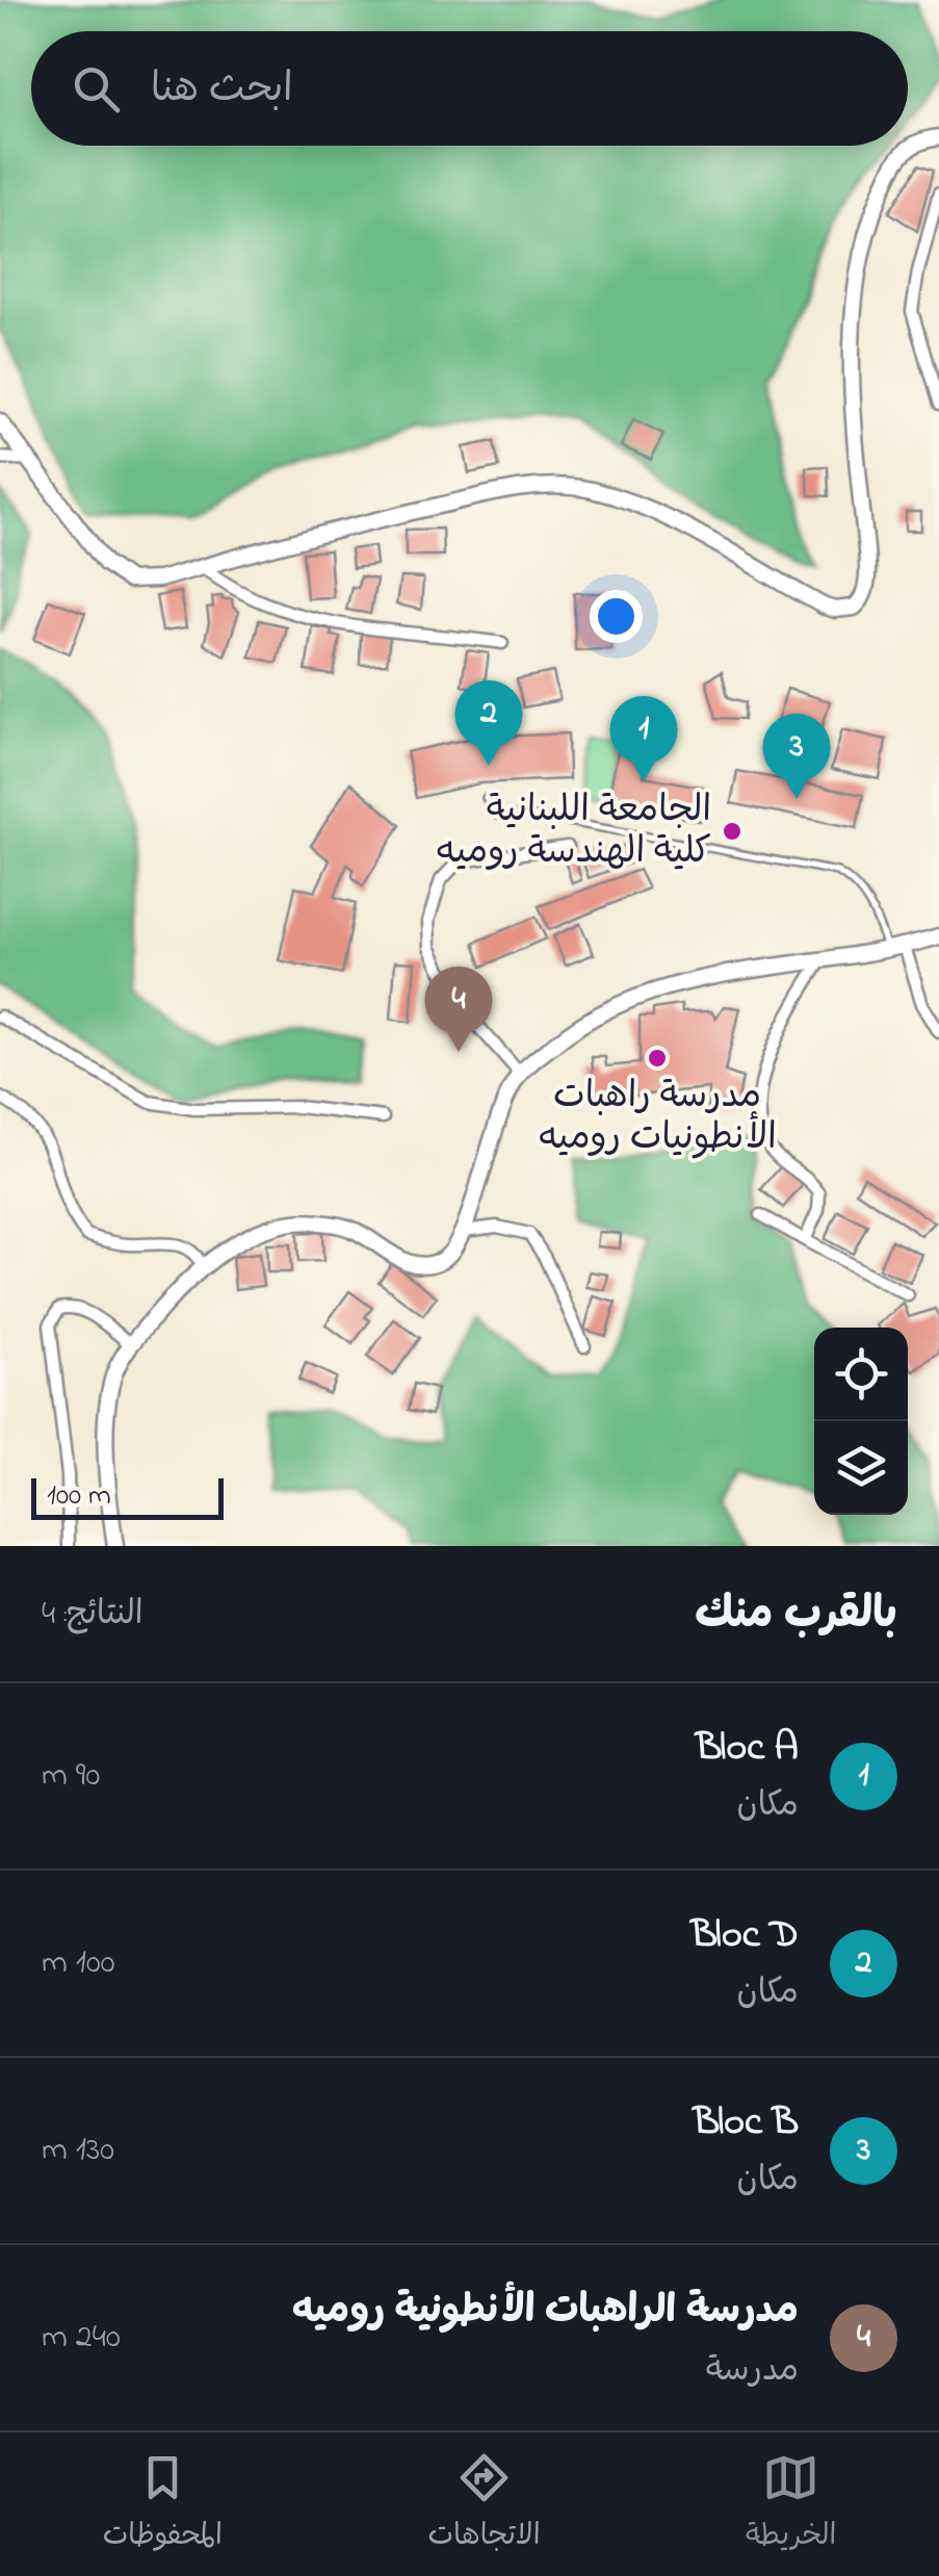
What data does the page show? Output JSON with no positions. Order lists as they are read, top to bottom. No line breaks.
{"places":["الجامعة اللبنانية كلية الهندسة روميه","مدرسة راهبات الأنطونيات روميه"],"scale_bar":"100 m","page":{"search":"ابحث هنا","pins":["2","1","3","4"],"scale":"100 m","heading":["بالقرب منك","النتائج: 4"],"list":[{"mark":"1","name":"Bloc A","note":"مكان","value":"90 m"},{"mark":"2","name":"Bloc D","note":"مكان","value":"100 m"},{"mark":"3","name":"Bloc B","note":"مكان","value":"130 m"},{"mark":"4","name":"مدرسة الراهبات الأنطونية روميه","note":"مدرسة","value":"240 m"}],"nav":["الخريطة","الاتجاهات","المحفوظات"]}}
